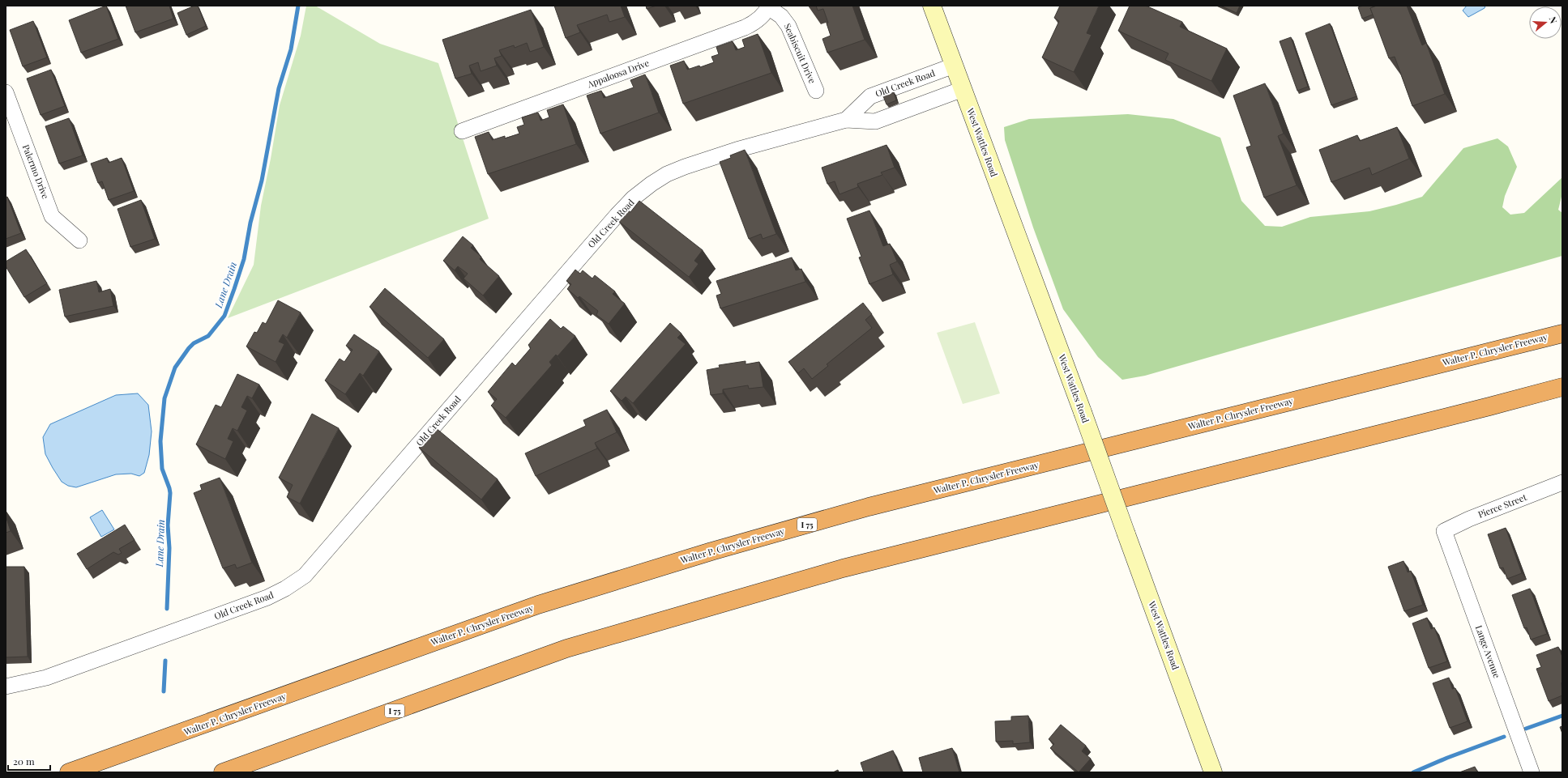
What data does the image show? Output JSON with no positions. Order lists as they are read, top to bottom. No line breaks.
{"streets":{"highway":["Walter P. Chrysler Freeway","I 75"],"street":["Seabiscuit Drive","Appaloosa Drive","Old Creek Road","West Wattles Road","Palermo Drive","Pierce Street","Lange Avenue"]},"crossings":[["Seabiscuit Drive","Appaloosa Drive"],["Old Creek Road","West Wattles Road"],["Pierce Street","Lange Avenue"]],"water":["Lane Drain"],"scale_bar":"20 m","north":"right"}
